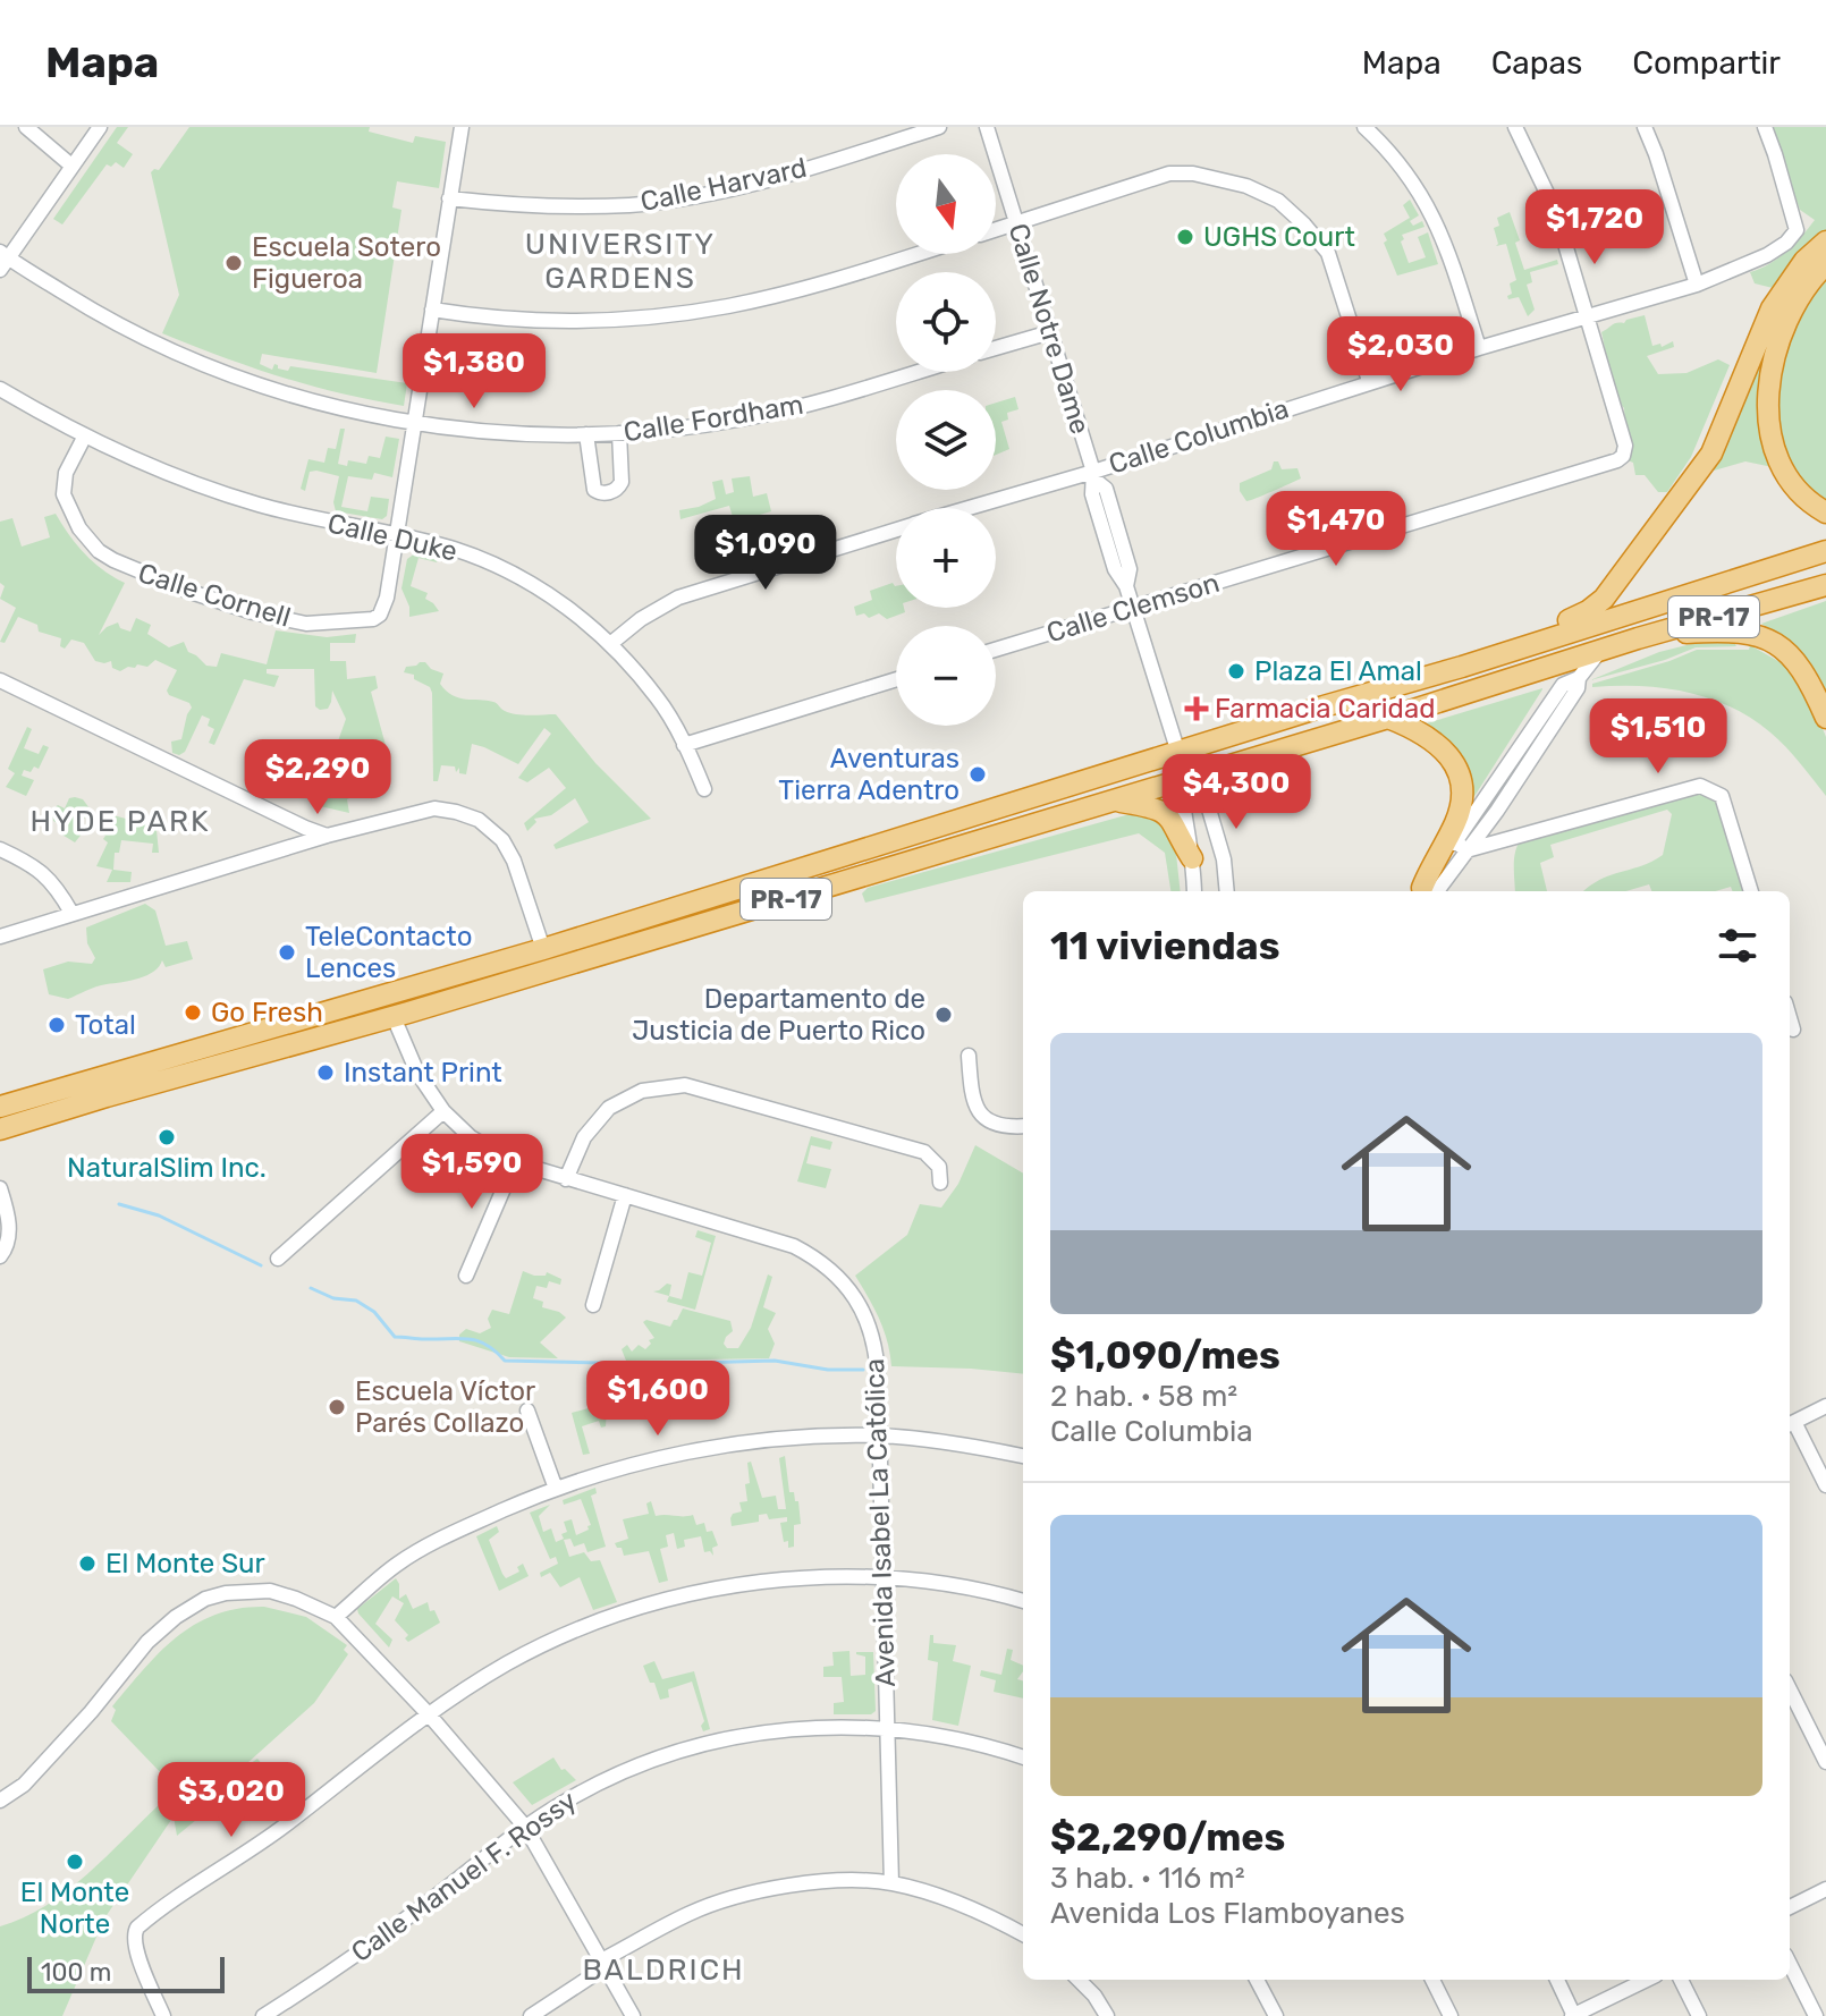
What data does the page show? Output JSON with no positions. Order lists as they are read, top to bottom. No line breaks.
{"streets":{"highway":["PR-17"],"street":["Calle Harvard","Calle Notre Dame","Calle Fordham","Calle Columbia","Calle Duke","Calle Cornell","Calle Clemson","Avenida Isabel La Católica","Calle Manuel F. Rossy"]},"crossings":[["Calle Notre Dame","Calle Columbia"],["Calle Notre Dame","Calle Clemson"],["Calle Columbia","Calle Duke"],["Calle Columbia","Calle Clemson"],["Calle Duke","Calle Cornell"],["PR-17","Avenida Isabel La Católica"],["Avenida Isabel La Católica","Calle Manuel F. Rossy"]],"districts":["UNIVERSITY GARDENS","HYDE PARK","BALDRICH"],"places":{"other":["UGHS Court","Escuela Sotero Figueroa","Plaza El Amal","Aventuras Tierra Adentro","TeleContacto Lences","Go Fresh","Departamento de Justicia de Puerto Rico","Total","Instant Print","NaturalSlim Inc.","Escuela Víctor Parés Collazo","El Monte Sur","El Monte Norte"],"health":["Farmacia Caridad"]},"scale_bar":"100 m","north":"bottom","page":{"header":"Mapa","nav":["Mapa","Capas","Compartir"],"map_buttons":["+","−"],"price":["$1,720","$2,030","$1,380","$1,470","$1,090","$1,510","$2,290","$4,300","$1,590","$1,600","$3,020"],"heading":"11 viviendas","list":[{"name":"$1,090/mes","note":"2 hab. · 58 m² · Calle Columbia"},{"name":"$2,290/mes","note":"3 hab. · 116 m² · Avenida Los Flamboyanes"}],"scale":"100 m"}}
